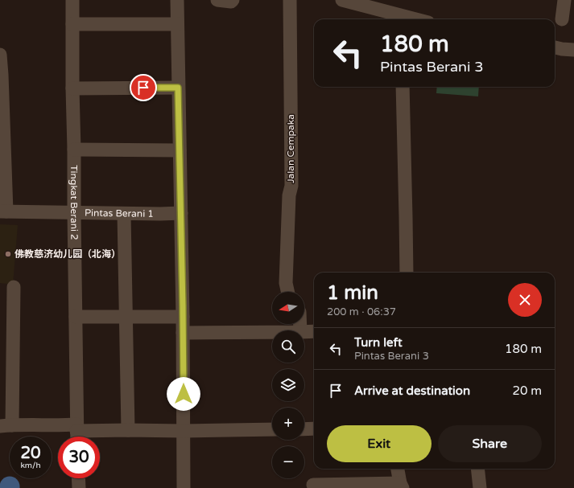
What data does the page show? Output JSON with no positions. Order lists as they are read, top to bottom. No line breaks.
{"streets":{"street":["Jalan Cempaka","Tingkat Berani 2","Pintas Berani 1"]},"crossings":[["Tingkat Berani 2","Pintas Berani 1"]],"places":["佛教慈济幼儿园（北海）"],"north":"left","page":{"turn":["180 m","Pintas Berani 3"],"heading":["1 min","200 m · 06:37"],"map_buttons":["+","−"],"list":[{"name":"Turn left","note":"Pintas Berani 3","value":"180 m"},{"name":"Arrive at destination","value":"20 m"}],"buttons":["Exit","Share"],"speed":"20 km/h","limit":"30"}}
